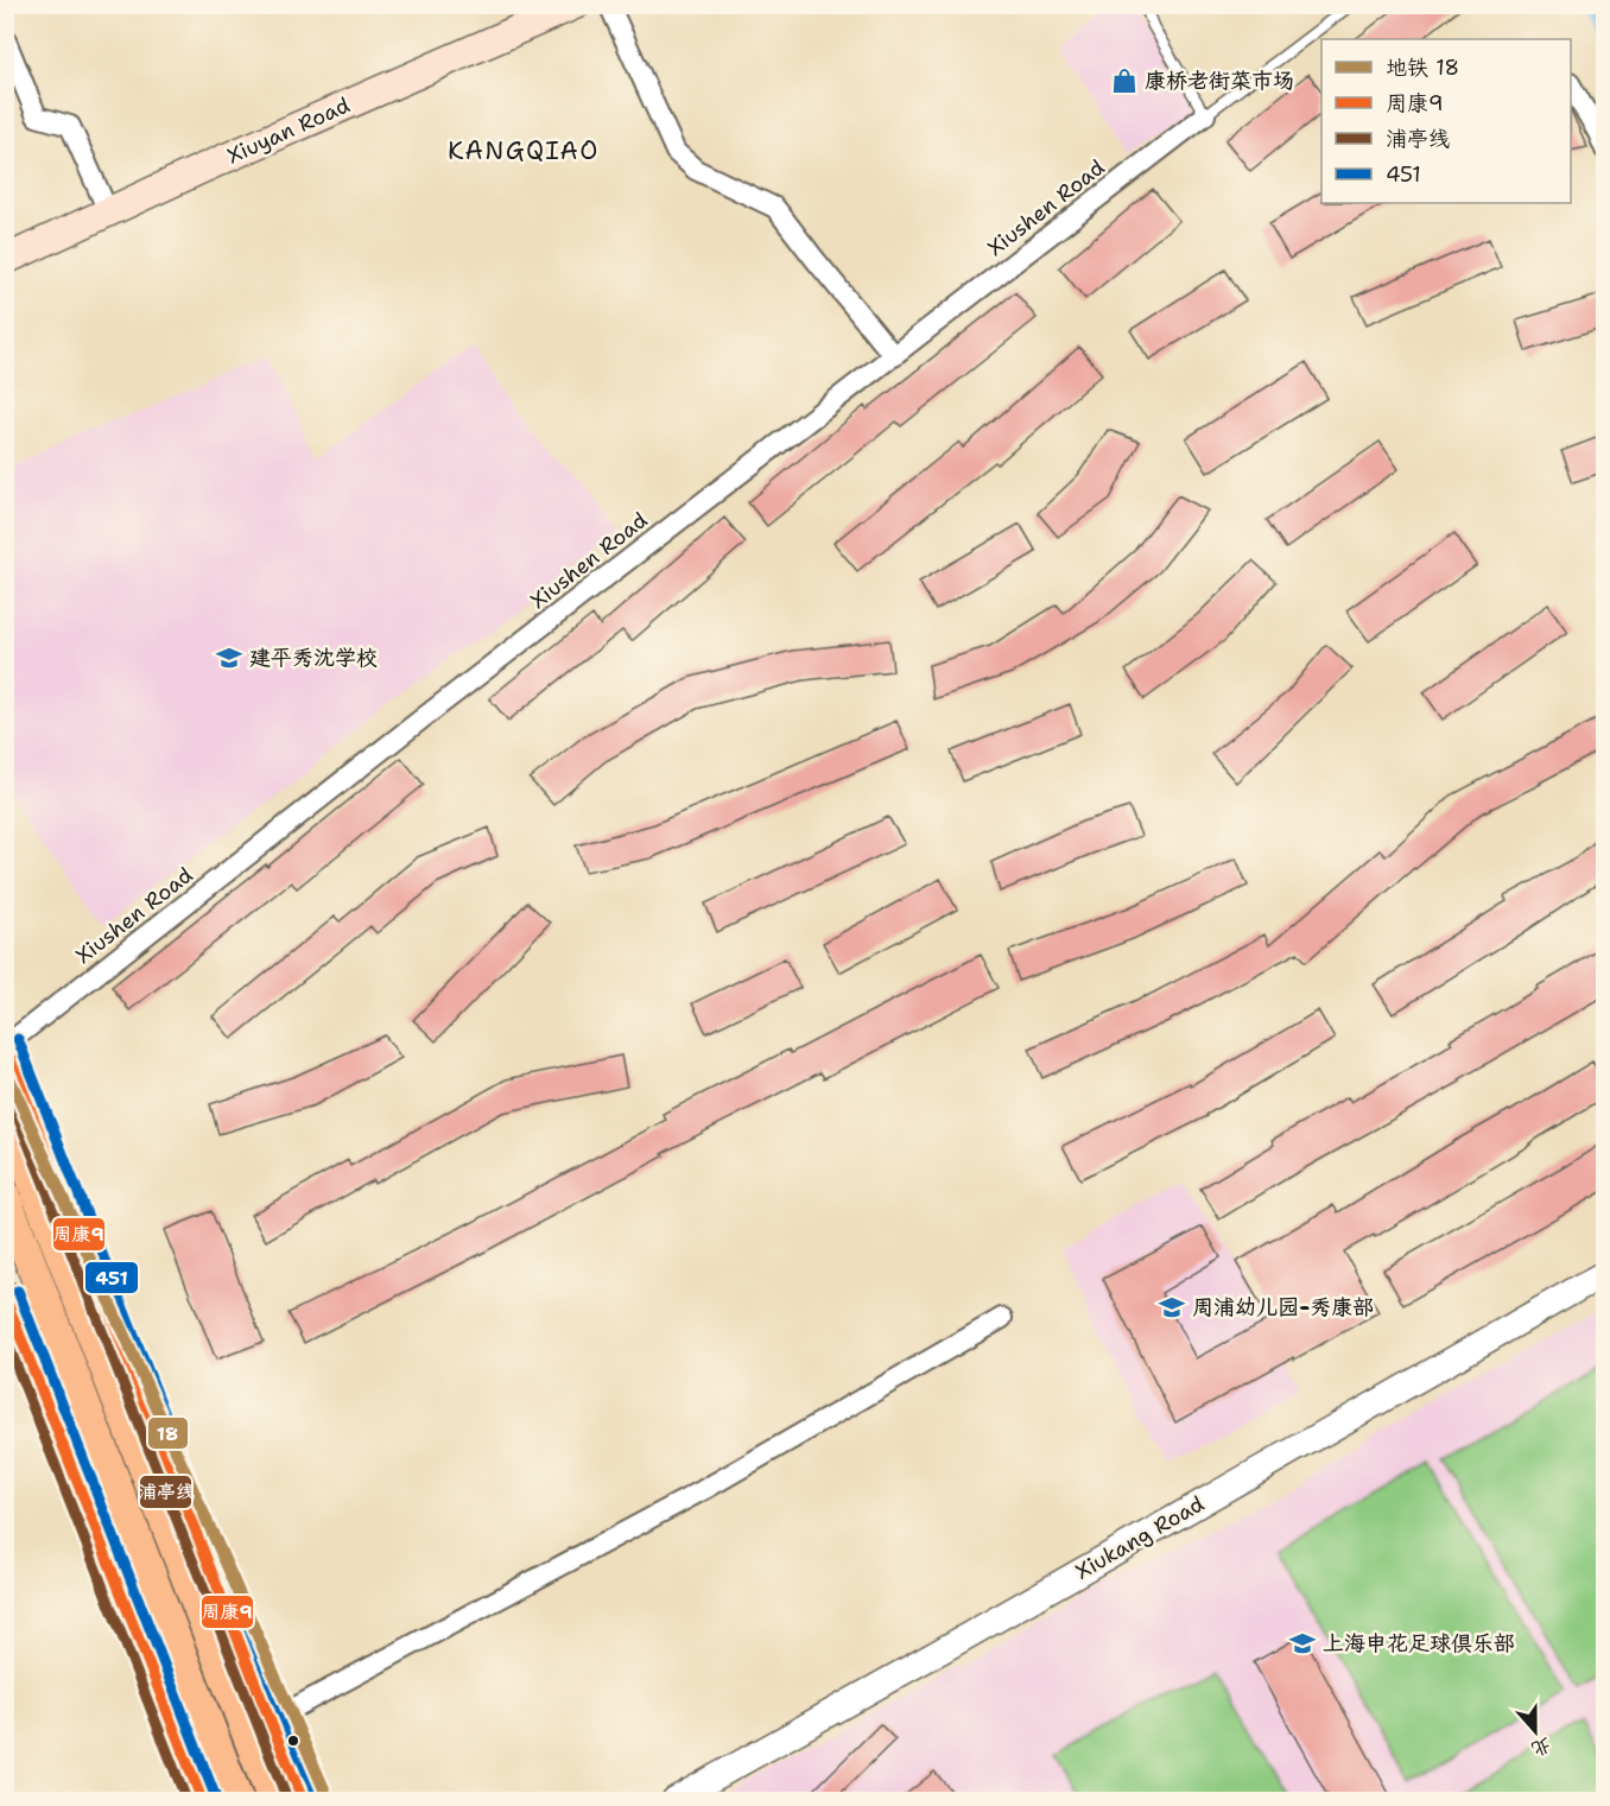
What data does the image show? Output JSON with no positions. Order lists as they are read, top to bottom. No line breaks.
{"streets":{"main road":["Xiuyan Road"],"street":["Xiushen Road","Xiukang Road"]},"districts":["KANGQIAO"],"places":{"shop":["康桥老街菜市场"],"school or university":["建平秀沈学校","周浦幼儿园-秀康部","上海申花足球俱乐部"]},"lines":["transit line 451","transit line 周康9","metro line 18","transit line 浦亭线"],"legend":["地铁 18","周康9","浦亭线","451"],"north":"bottom"}
